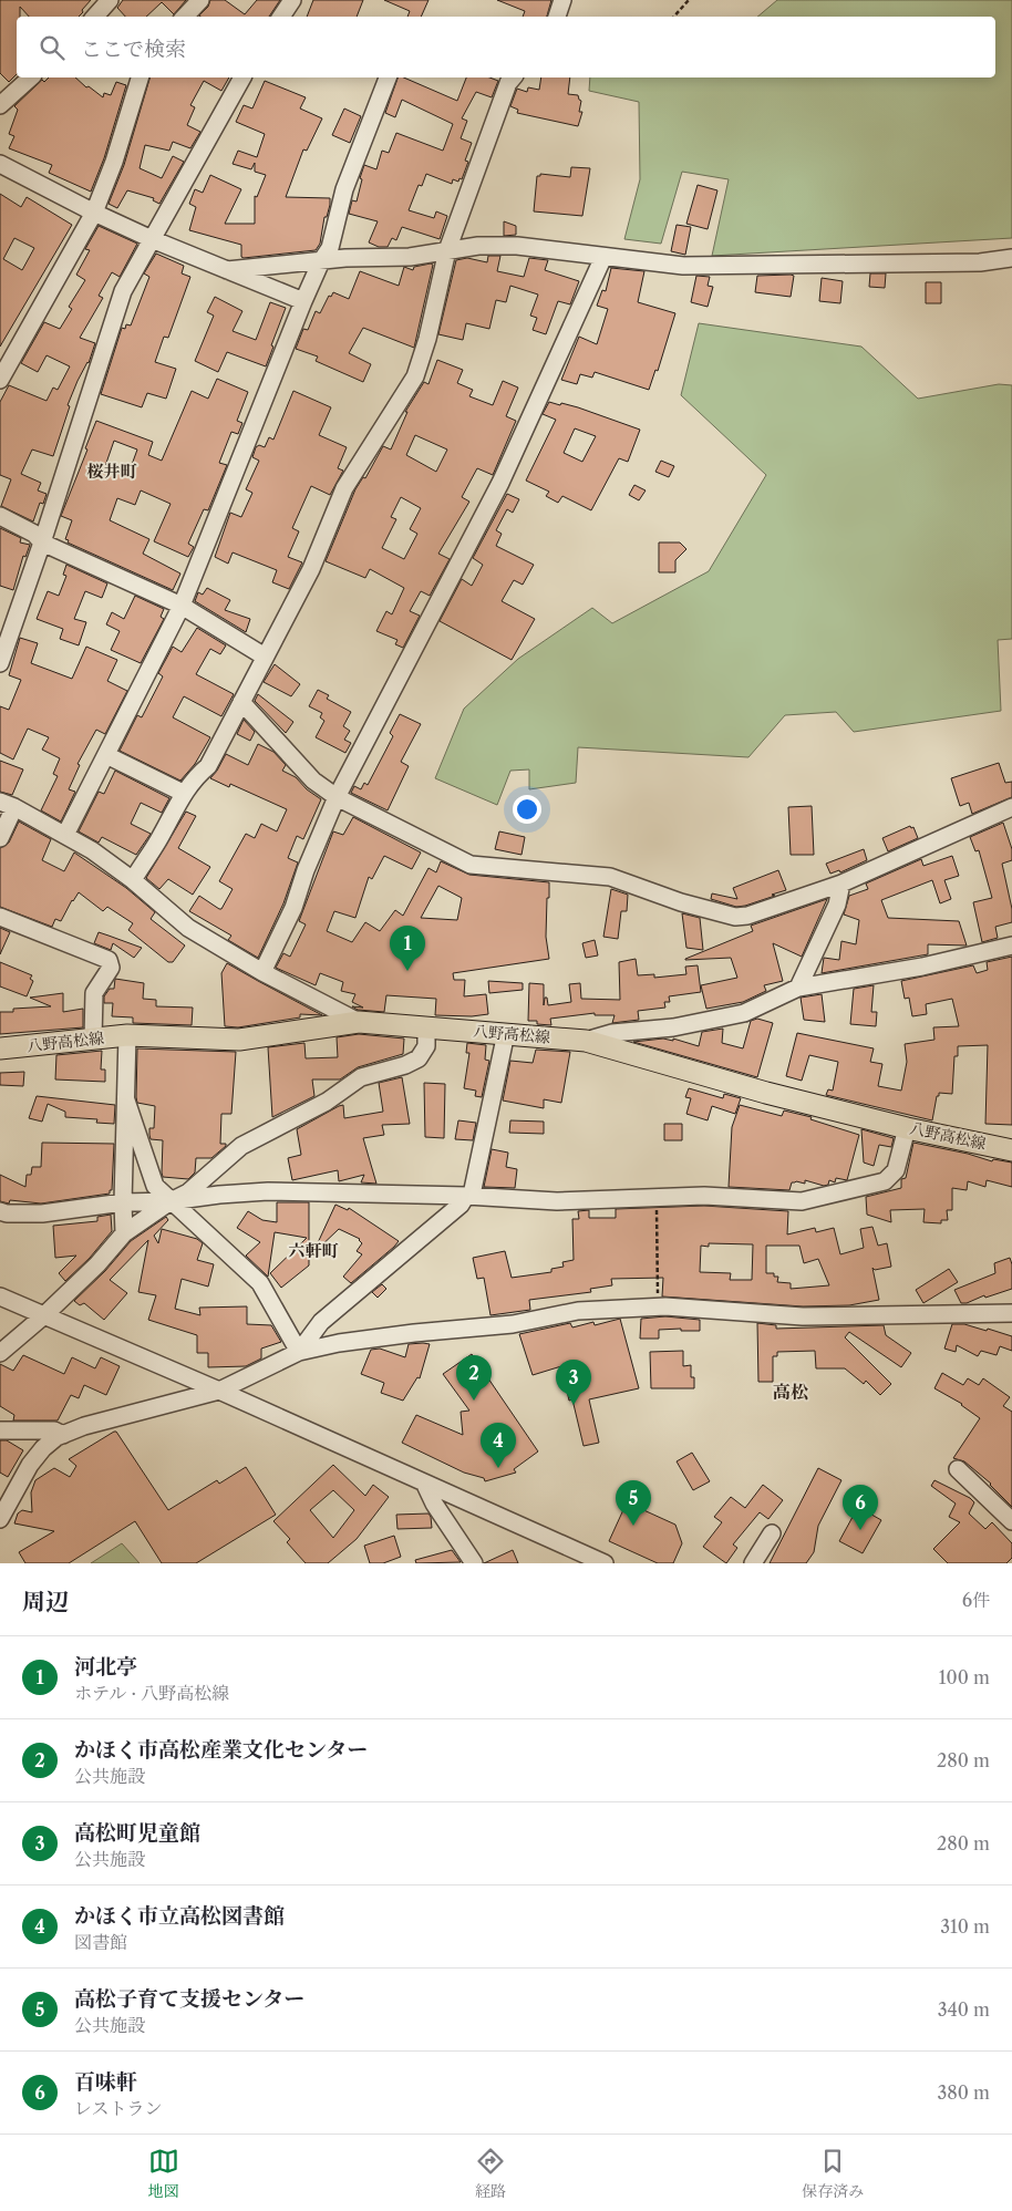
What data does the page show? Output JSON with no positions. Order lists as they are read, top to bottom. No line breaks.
{"streets":{"main road":["八野高松線"]},"districts":["桜井町","六軒町","高松"],"page":{"search":"ここで検索","pins":["1","2","3","4","5","6"],"heading":["周辺","6件"],"list":[{"mark":"1","name":"河北亭","note":"ホテル · 八野高松線","value":"100 m"},{"mark":"2","name":"かほく市高松産業文化センター","note":"公共施設","value":"280 m"},{"mark":"3","name":"高松町児童館","note":"公共施設","value":"280 m"},{"mark":"4","name":"かほく市立高松図書館","note":"図書館","value":"310 m"},{"mark":"5","name":"高松子育て支援センター","note":"公共施設","value":"340 m"},{"mark":"6","name":"百味軒","note":"レストラン","value":"380 m"}],"nav":["地図","経路","保存済み"]}}
